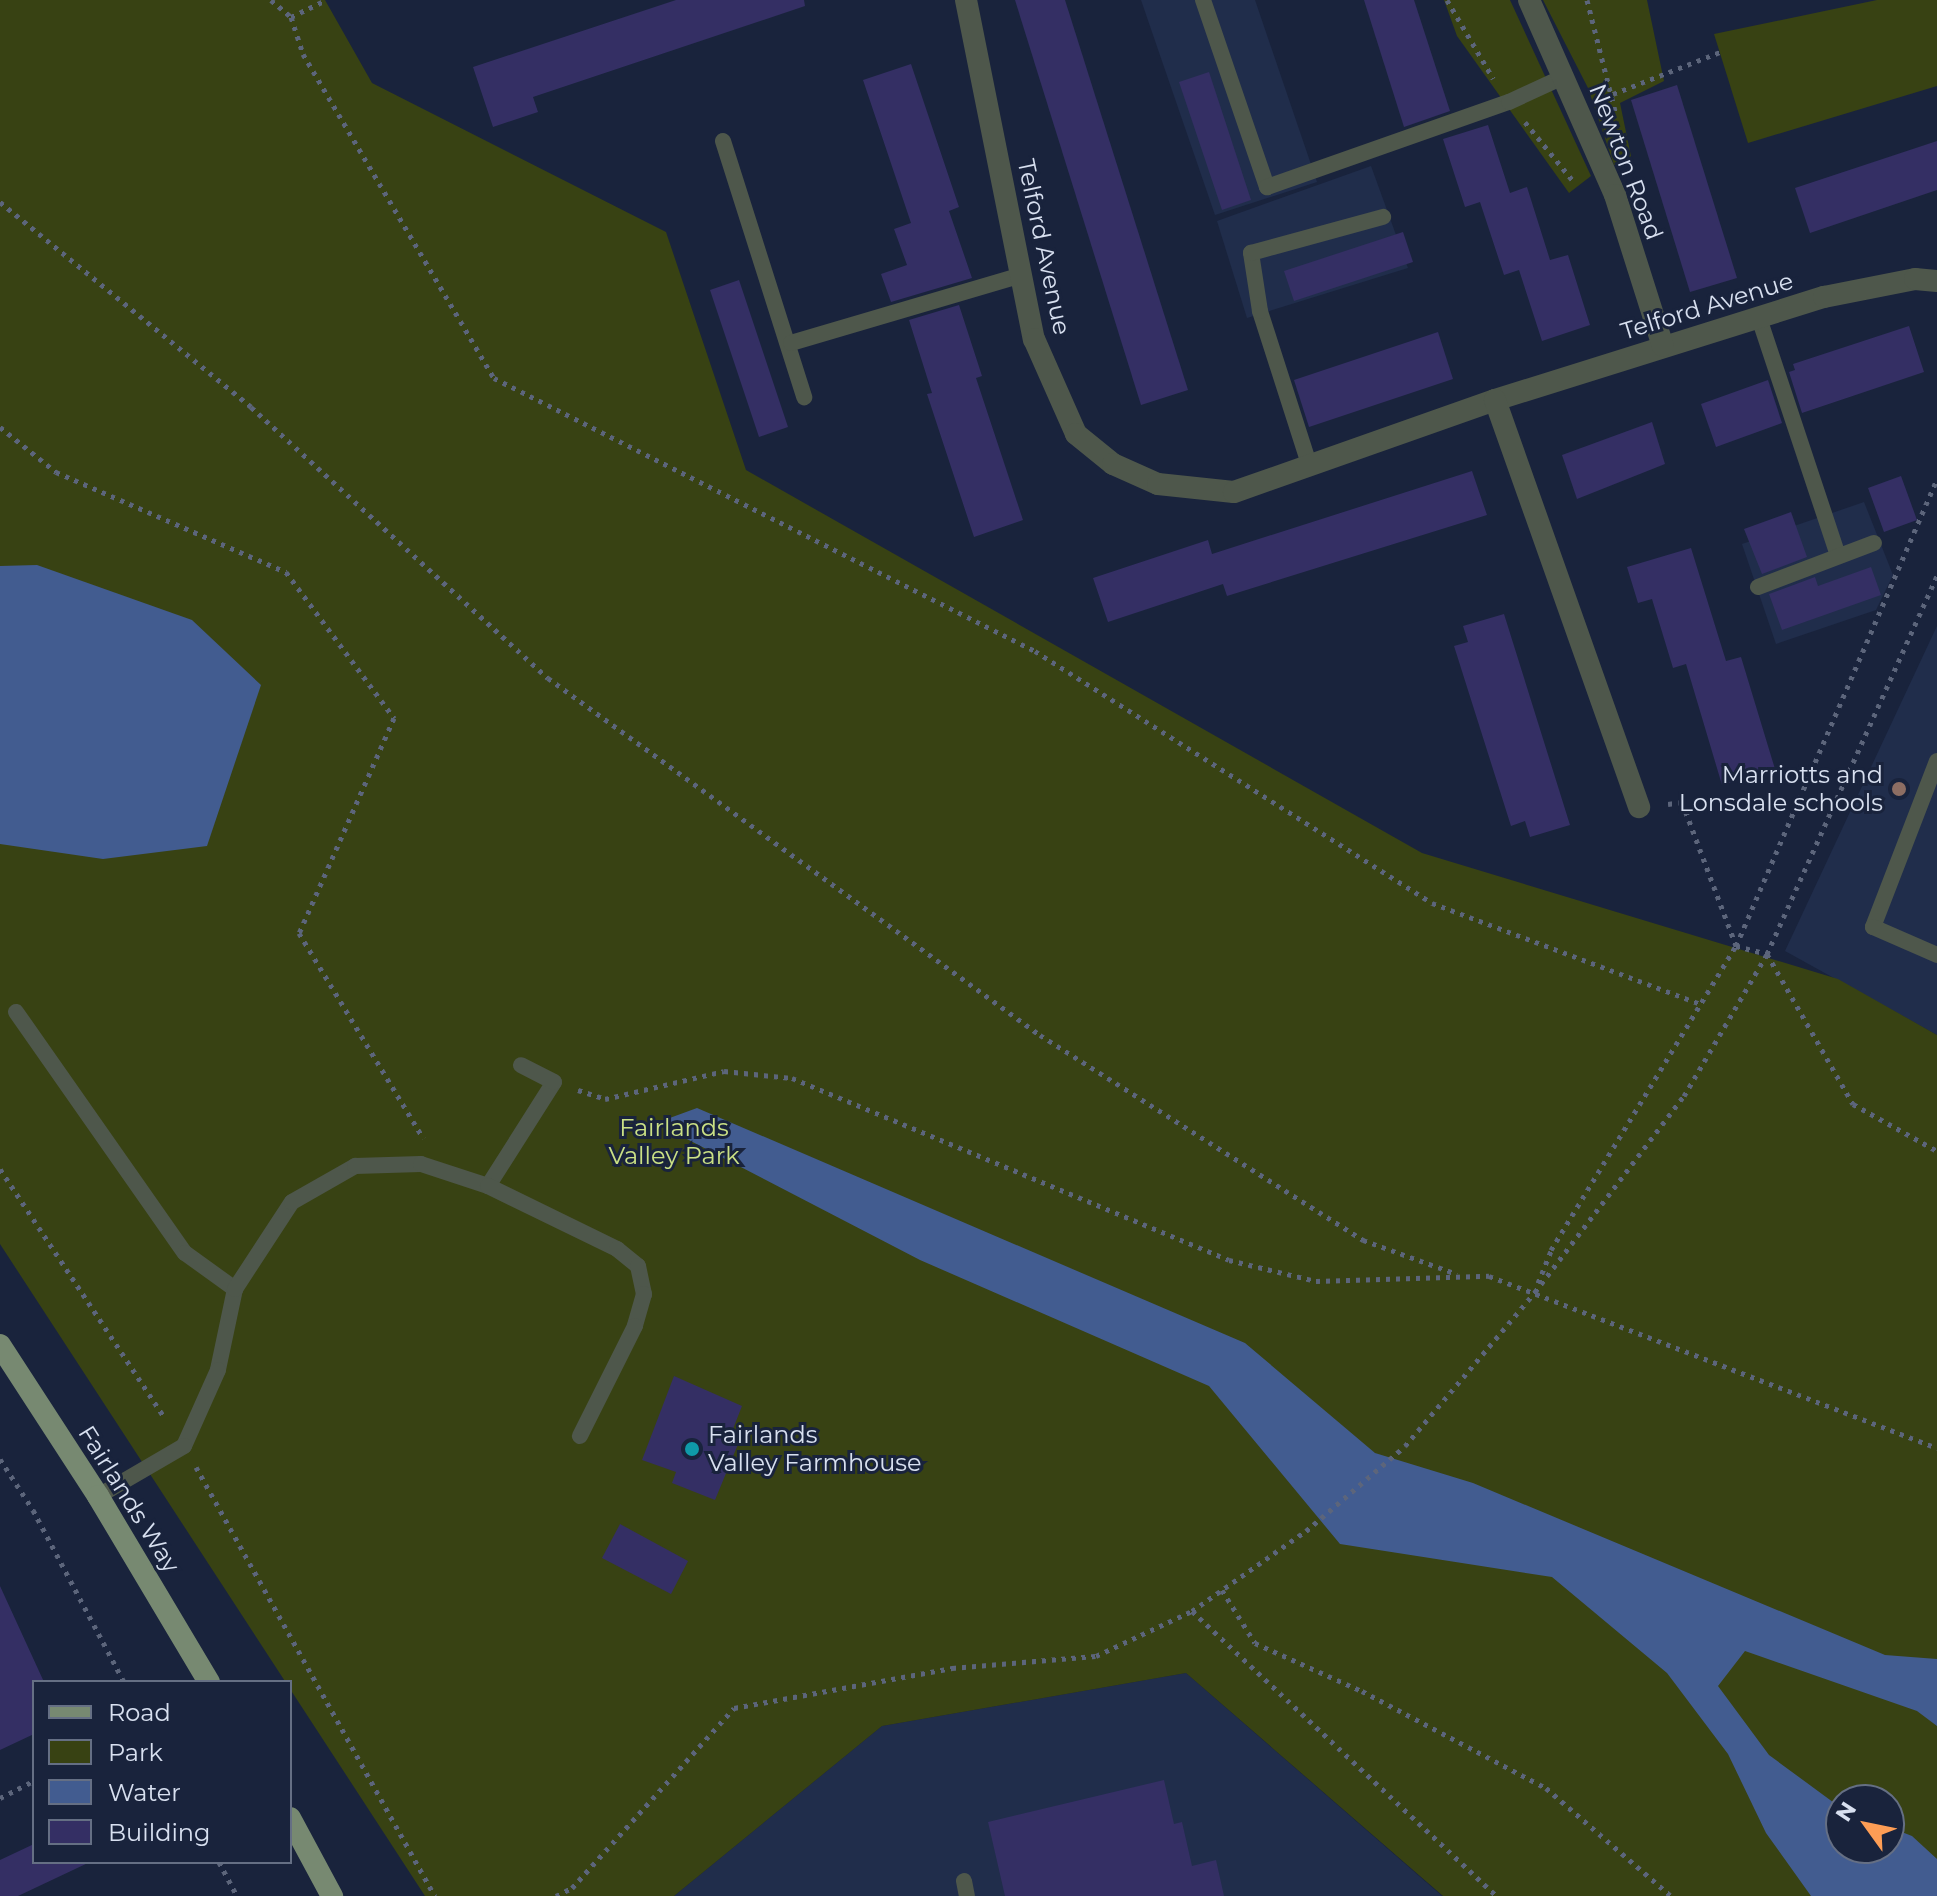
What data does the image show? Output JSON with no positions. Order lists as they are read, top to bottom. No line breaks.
{"streets":{"main road":["Fairlands Way"],"street":["Newton Road","Telford Avenue"]},"crossings":[["Newton Road","Telford Avenue"]],"parks":["Fairlands Valley Park"],"places":["Marriotts and Lonsdale schools","Fairlands Valley Farmhouse"],"legend":["Road","Park","Water","Building"],"north":"top left"}
